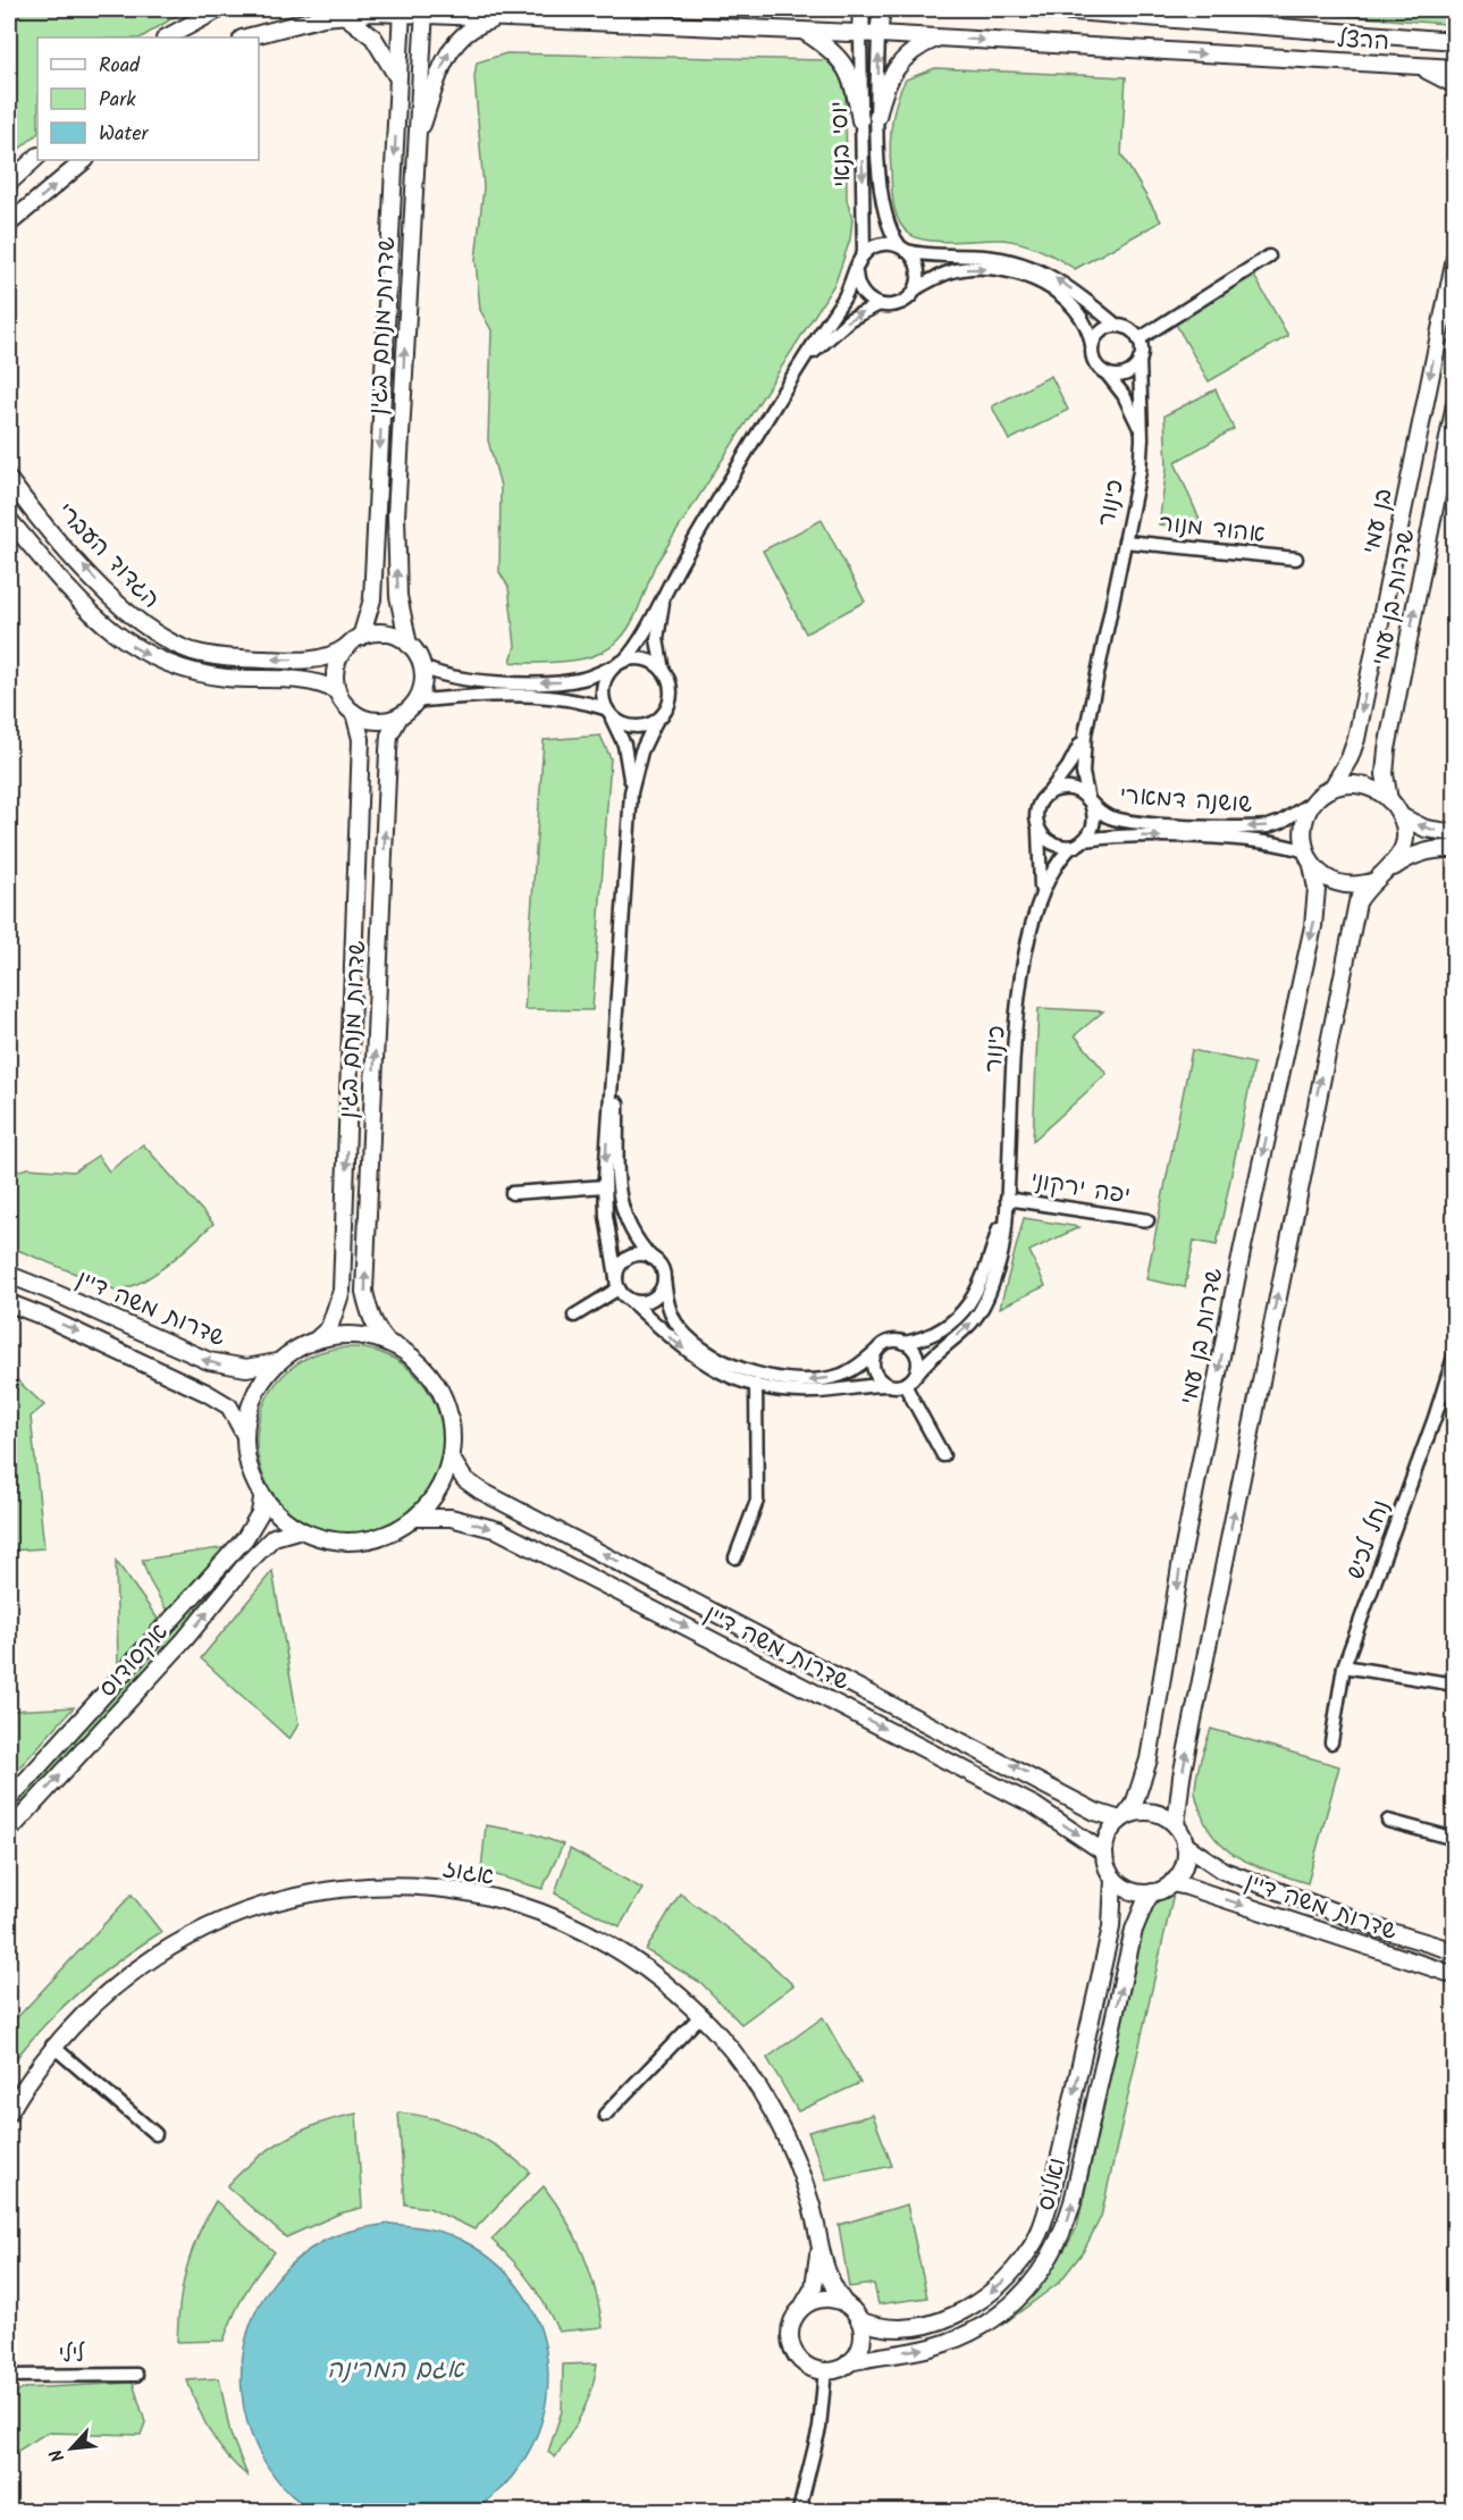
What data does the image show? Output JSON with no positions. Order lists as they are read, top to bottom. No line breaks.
{"streets":{"main road":["הרצל","שדרות מנחם בגין","בן עמי","הגדוד העברי","שדרות בן עמי","שדרות משה דיין","אקסודוס","אגוז","ואלוס"],"street":["יוסי בנאי","כינור","אהוד מנור","שושנה דמארי","יפה ירקוני","נחל לכיש","לילי"]},"crossings":[["הרצל","יוסי בנאי"],["הרצל","שדרות מנחם בגין"],["שדרות מנחם בגין","הגדוד העברי"],["שדרות מנחם בגין","שדרות משה דיין"],["שדרות מנחם בגין","אקסודוס"],["כינור","אהוד מנור"],["כינור","שושנה דמארי"],["כינור","יפה ירקוני"],["בן עמי","שדרות בן עמי"],["בן עמי","שושנה דמארי"],["שדרות בן עמי","שושנה דמארי"],["שדרות בן עמי","שדרות משה דיין"],["שדרות בן עמי","ואלוס"],["שדרות משה דיין","אקסודוס"],["שדרות משה דיין","ואלוס"],["אגוז","ואלוס"]],"one_way":["בן עמי"],"water":["אגם המרינה"],"legend":["Road","Park","Water"],"north":"bottom left"}
